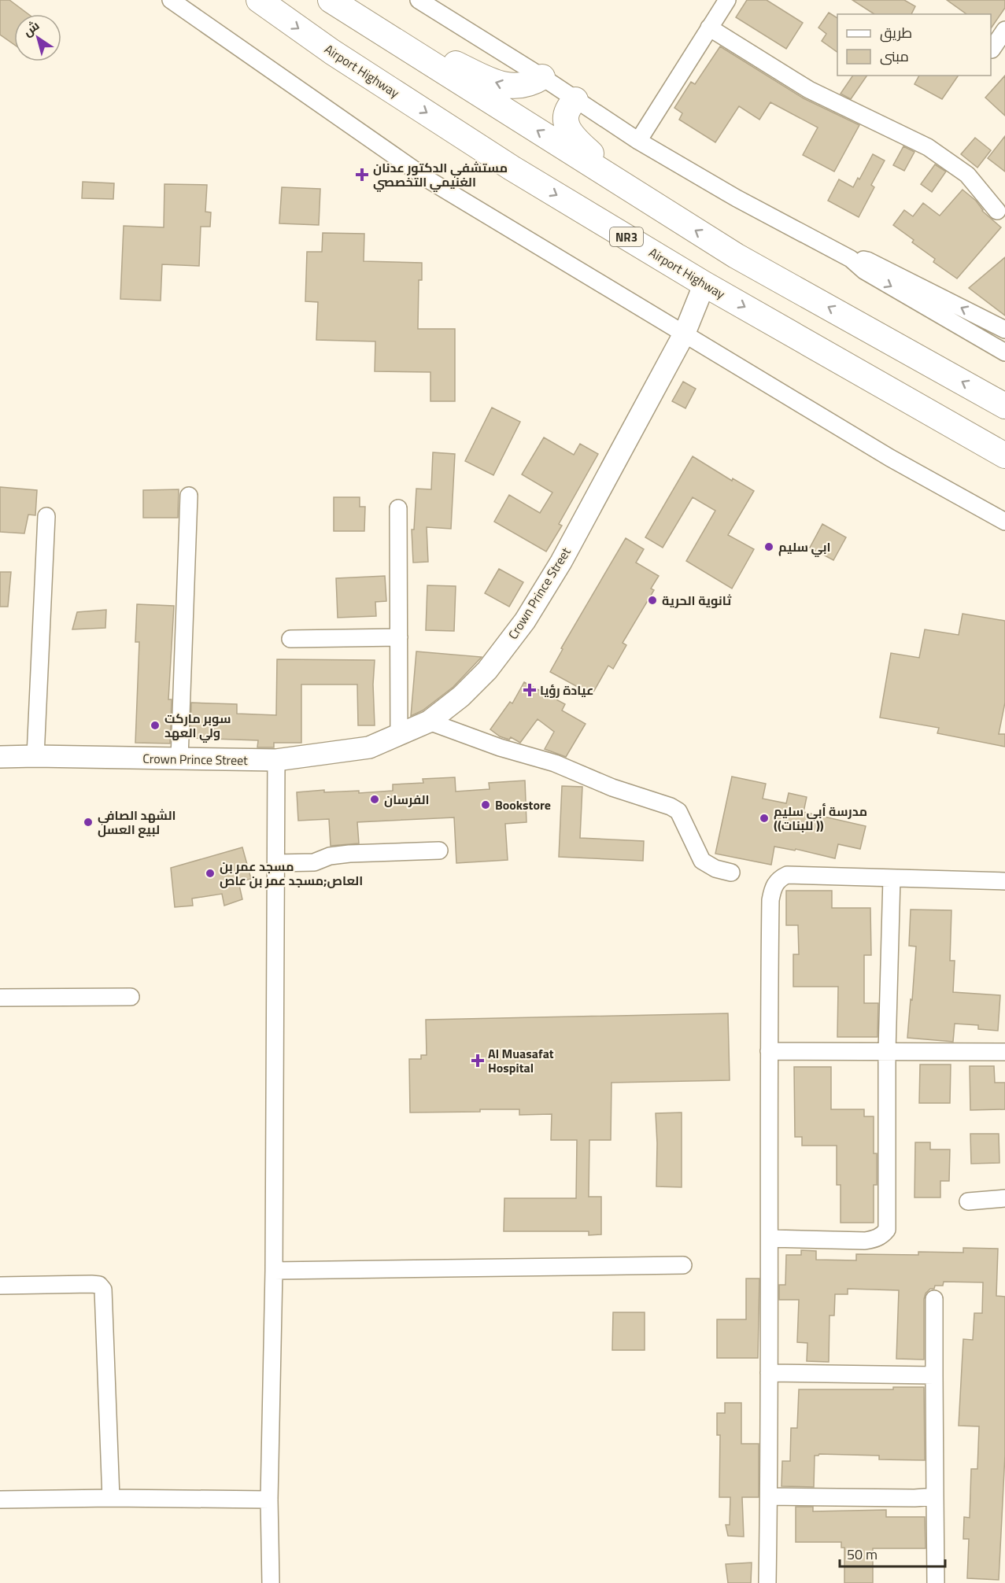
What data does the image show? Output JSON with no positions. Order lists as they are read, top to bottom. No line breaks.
{"streets":{"highway":["Airport Highway","NR3"],"main road":["Crown Prince Street"]},"crossings":[["Airport Highway","Crown Prince Street"]],"places":{"health":["مستشفي الدكتور عدنان الغنيمي التخصصي","عيادة رؤيا","Al Muasafat Hospital"],"other":["ابي سليم","ثانوية الحرية","سوبر ماركت ولي العهد","الفرسان","Bookstore","مدرسة أبي سليم ((للبنات ))","الشهد الصافي لبيع العسل","مسجد عمر بن العاص;مسجد عمر بن عاص"]},"legend":["طريق","مبنى"],"scale_bar":"50 m","north":"top left"}
